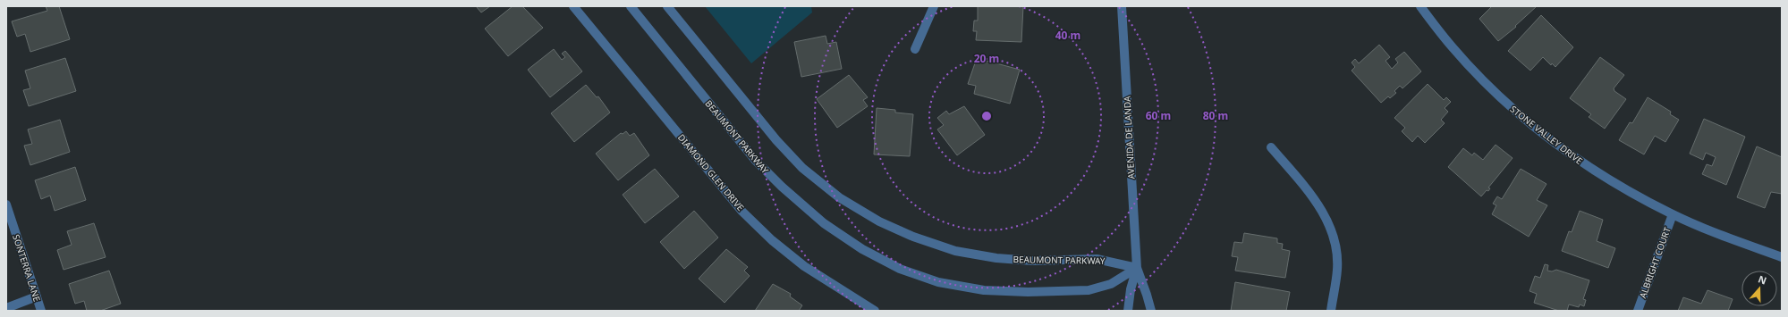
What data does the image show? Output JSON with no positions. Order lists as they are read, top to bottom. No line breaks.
{"streets":{"street":["STONE VALLEY DRIVE","BEAUMONT PARKWAY","AVENIDA DE LANDA","DIAMOND GLEN DRIVE","ALBRIGHT COURT","SONTERRA LANE"]},"crossings":[["STONE VALLEY DRIVE","ALBRIGHT COURT"],["BEAUMONT PARKWAY","AVENIDA DE LANDA"]],"north":"top","rings":["40 m","20 m","60 m","80 m"]}
